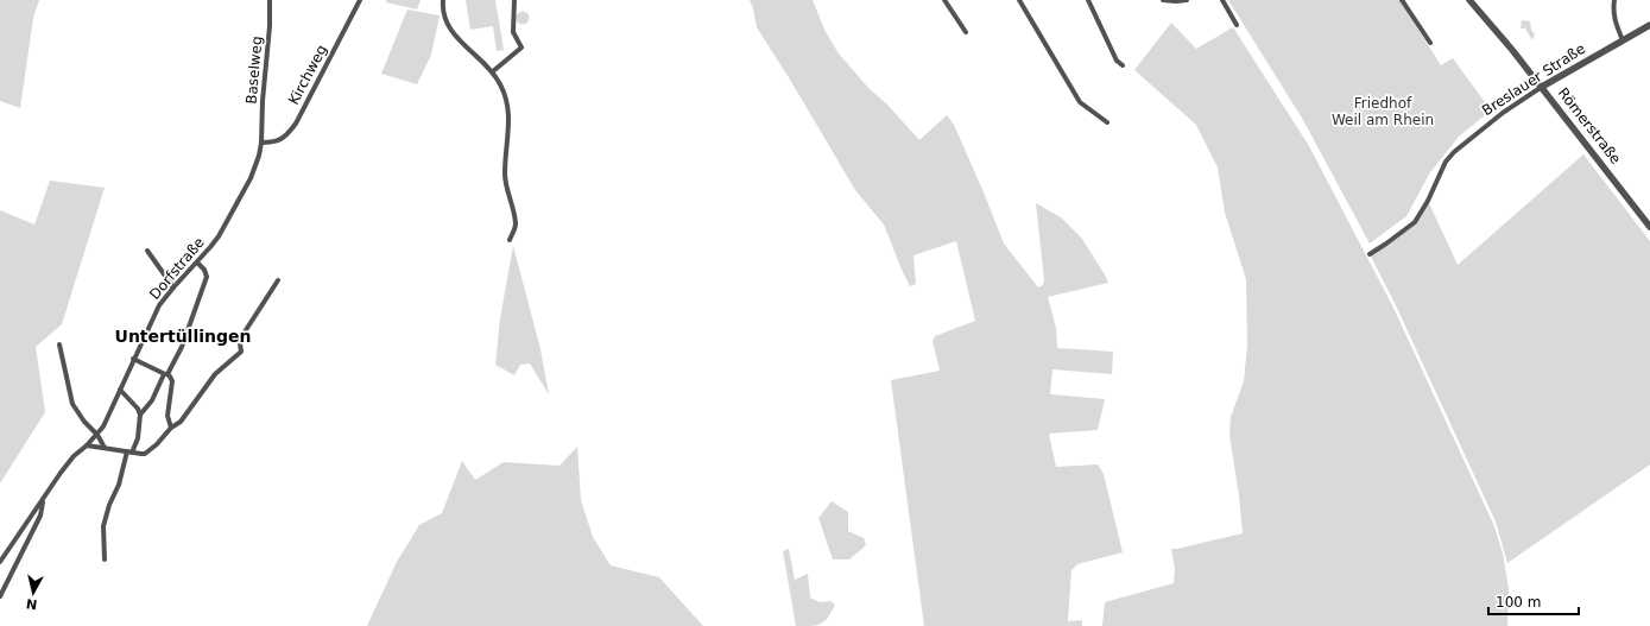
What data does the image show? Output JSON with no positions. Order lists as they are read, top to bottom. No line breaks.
{"streets":{"street":["Baselweg","Kirchweg","Breslauer Straße","Römerstraße","Dorfstraße"]},"crossings":[["Baselweg","Kirchweg"],["Baselweg","Dorfstraße"],["Kirchweg","Dorfstraße"],["Breslauer Straße","Römerstraße"]],"districts":["Untertüllingen"],"parks":["Friedhof Weil am Rhein"],"scale_bar":"100 m","north":"bottom"}
